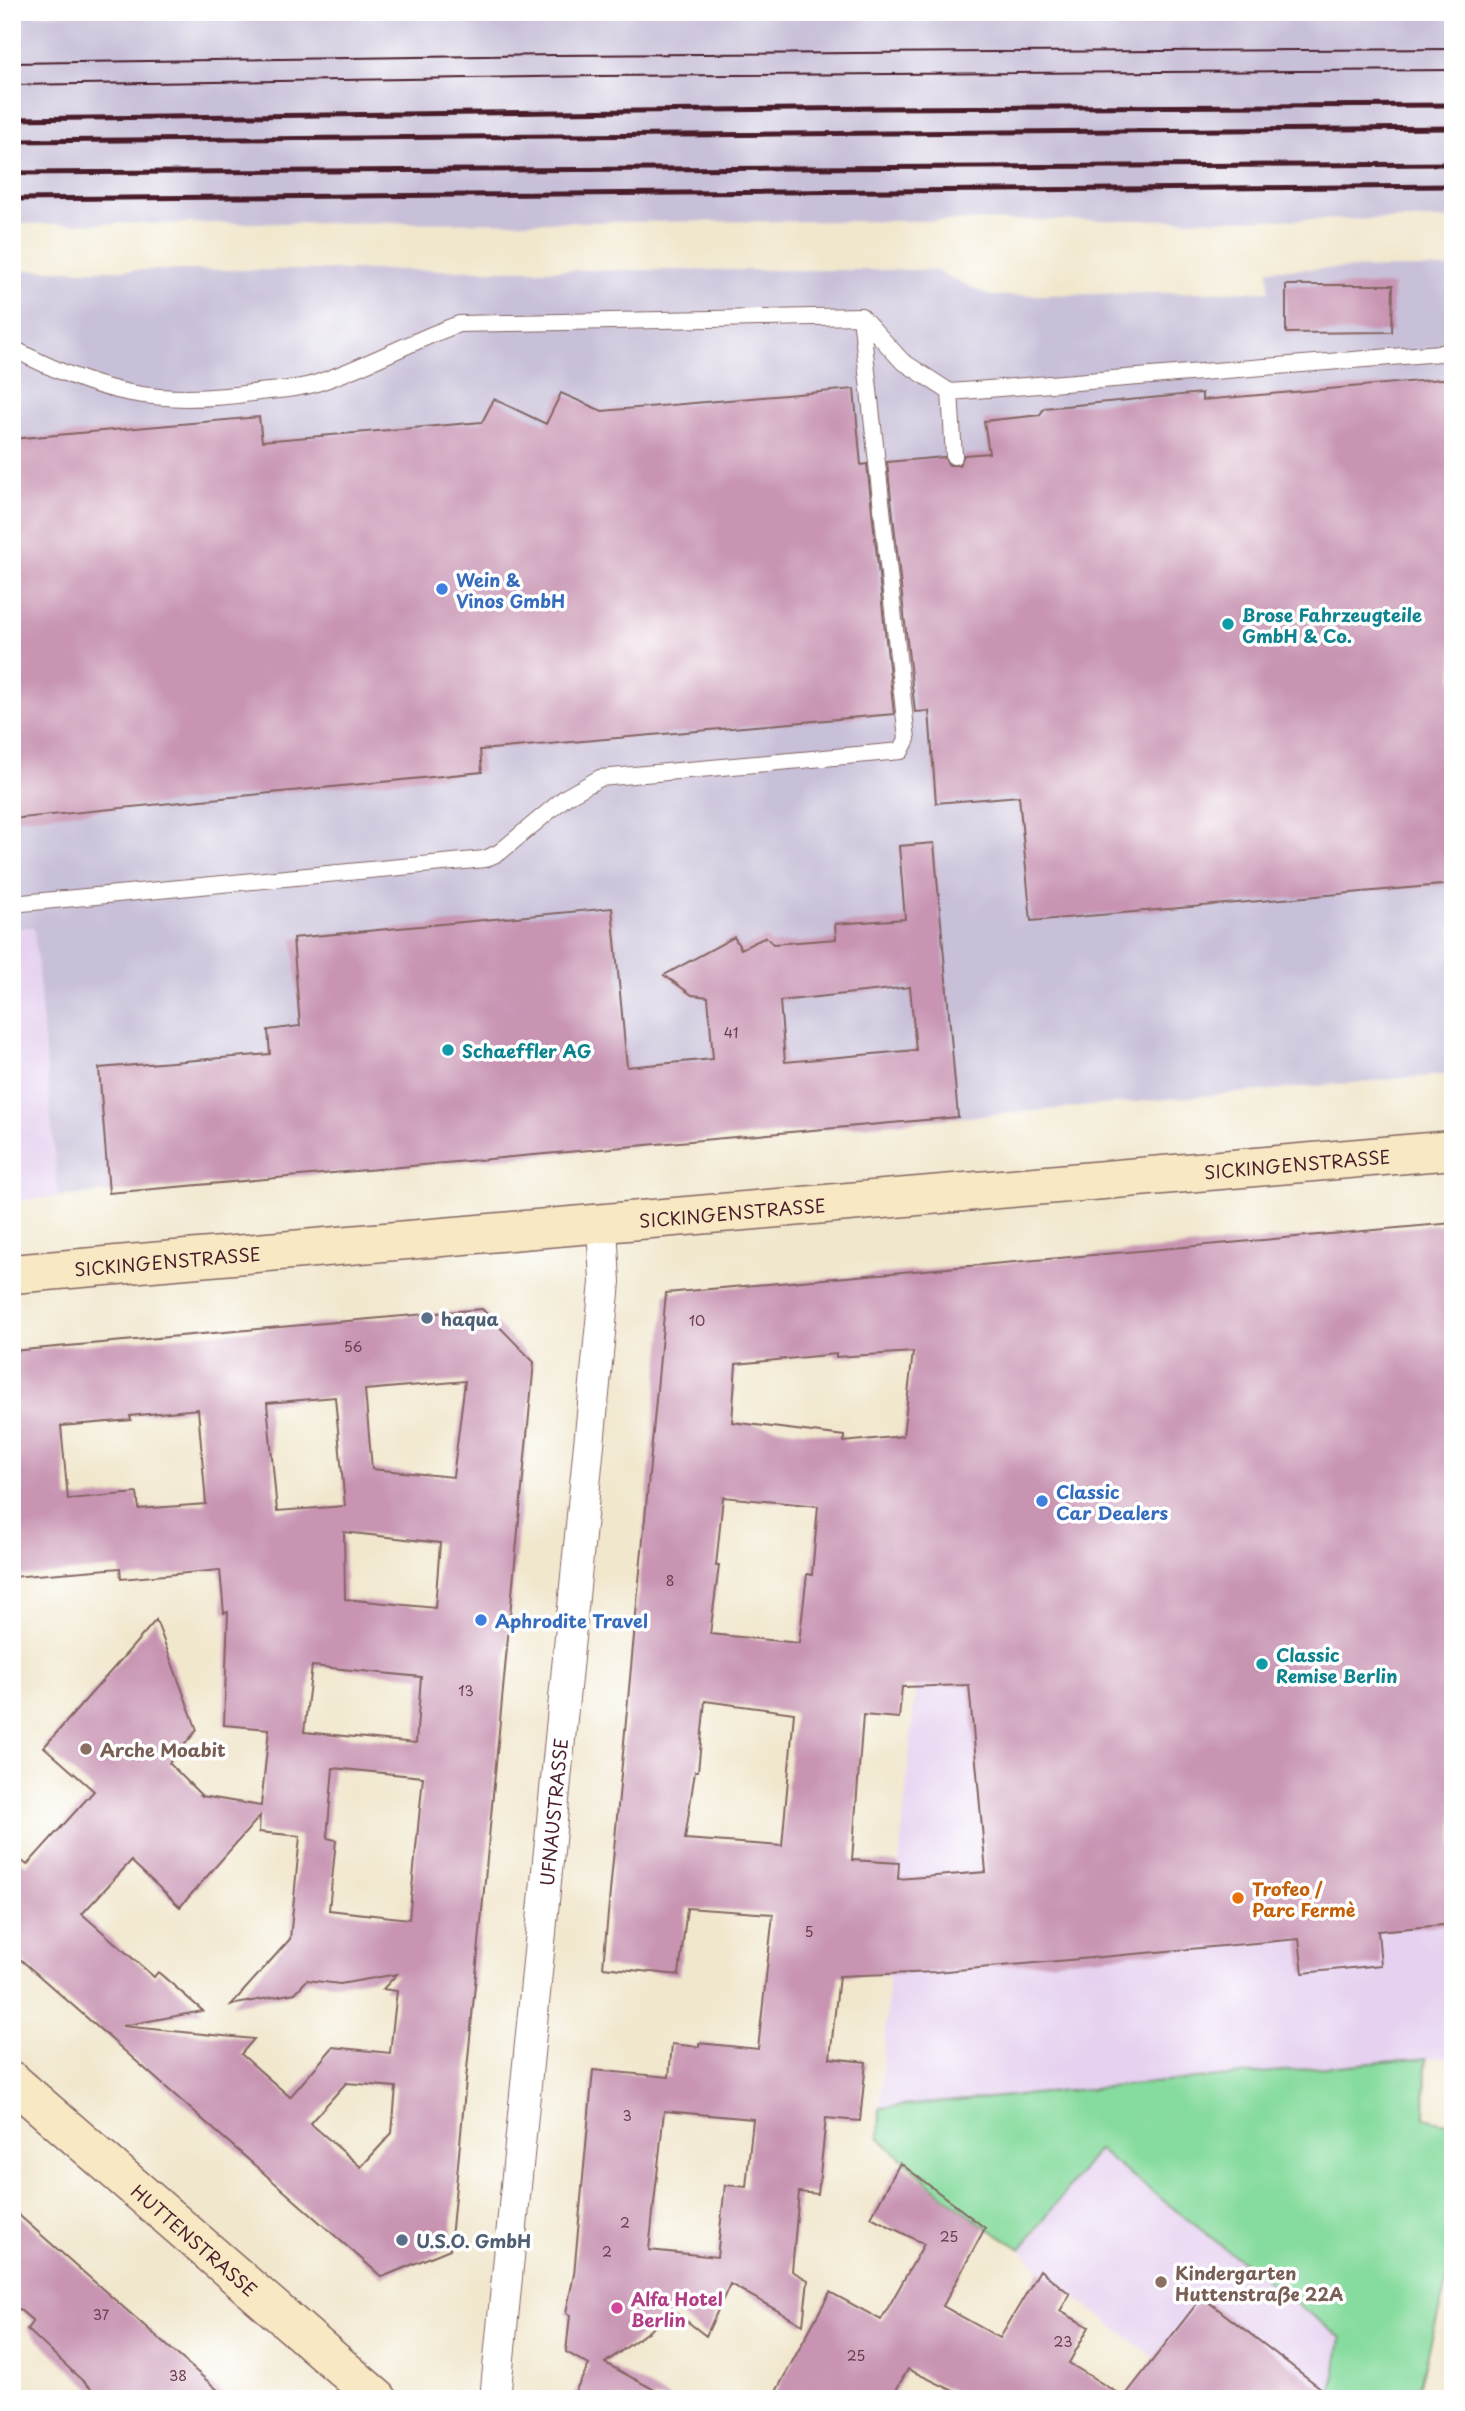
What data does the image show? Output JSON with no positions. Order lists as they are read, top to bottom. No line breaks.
{"streets":{"main road":["SICKINGENSTRASSE","HUTTENSTRASSE"],"street":["UFNAUSTRASSE"]},"crossings":[["SICKINGENSTRASSE","UFNAUSTRASSE"]],"places":["Wein & Vinos GmbH","Brose Fahrzeugteile GmbH & Co.","Schaeffler AG","haqua","Classic Car Dealers","Aphrodite Travel","Classic Remise Berlin","Arche Moabit","Trofeo / Parc Fermè","U.S.O. GmbH","Kindergarten Huttenstraße 22A","Alfa Hotel Berlin"],"house_numbers":["41","10","56","8","13","5","3","2","25","2","37","23","25","38"]}
